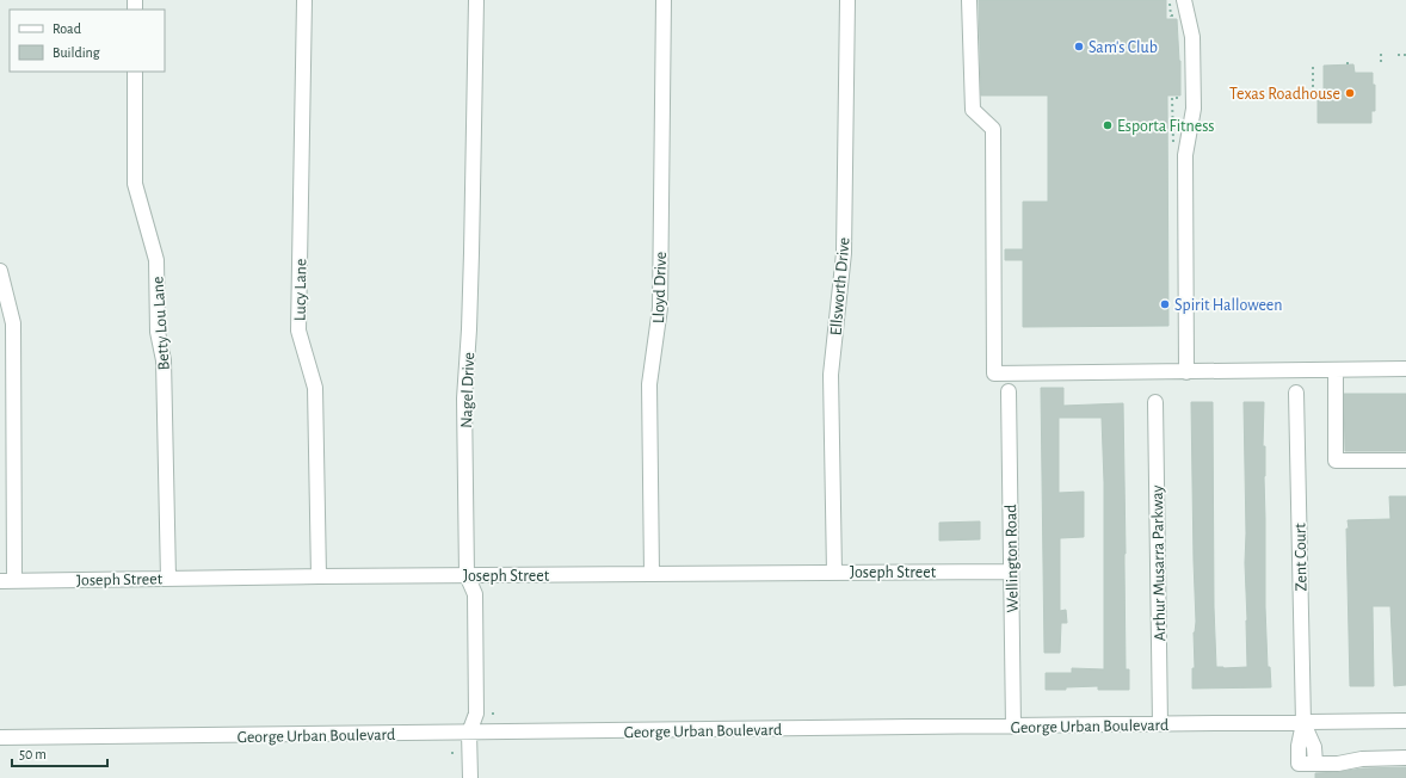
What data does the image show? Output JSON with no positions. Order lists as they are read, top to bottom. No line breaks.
{"streets":{"street":["Ellsworth Drive","Lloyd Drive","Lucy Lane","Betty Lou Lane","Nagel Drive","Zent Court","Wellington Road","Arthur Musarra Parkway","Joseph Street","George Urban Boulevard"]},"crossings":[["Ellsworth Drive","Joseph Street"],["Lloyd Drive","Joseph Street"],["Lucy Lane","Joseph Street"],["Betty Lou Lane","Joseph Street"],["Nagel Drive","Joseph Street"],["Nagel Drive","George Urban Boulevard"],["Zent Court","George Urban Boulevard"],["Wellington Road","Joseph Street"],["Wellington Road","George Urban Boulevard"],["Arthur Musarra Parkway","George Urban Boulevard"]],"places":["Sam's Club","Texas Roadhouse","Esporta Fitness","Spirit Halloween"],"legend":["Road","Building"],"scale_bar":"50 m"}
